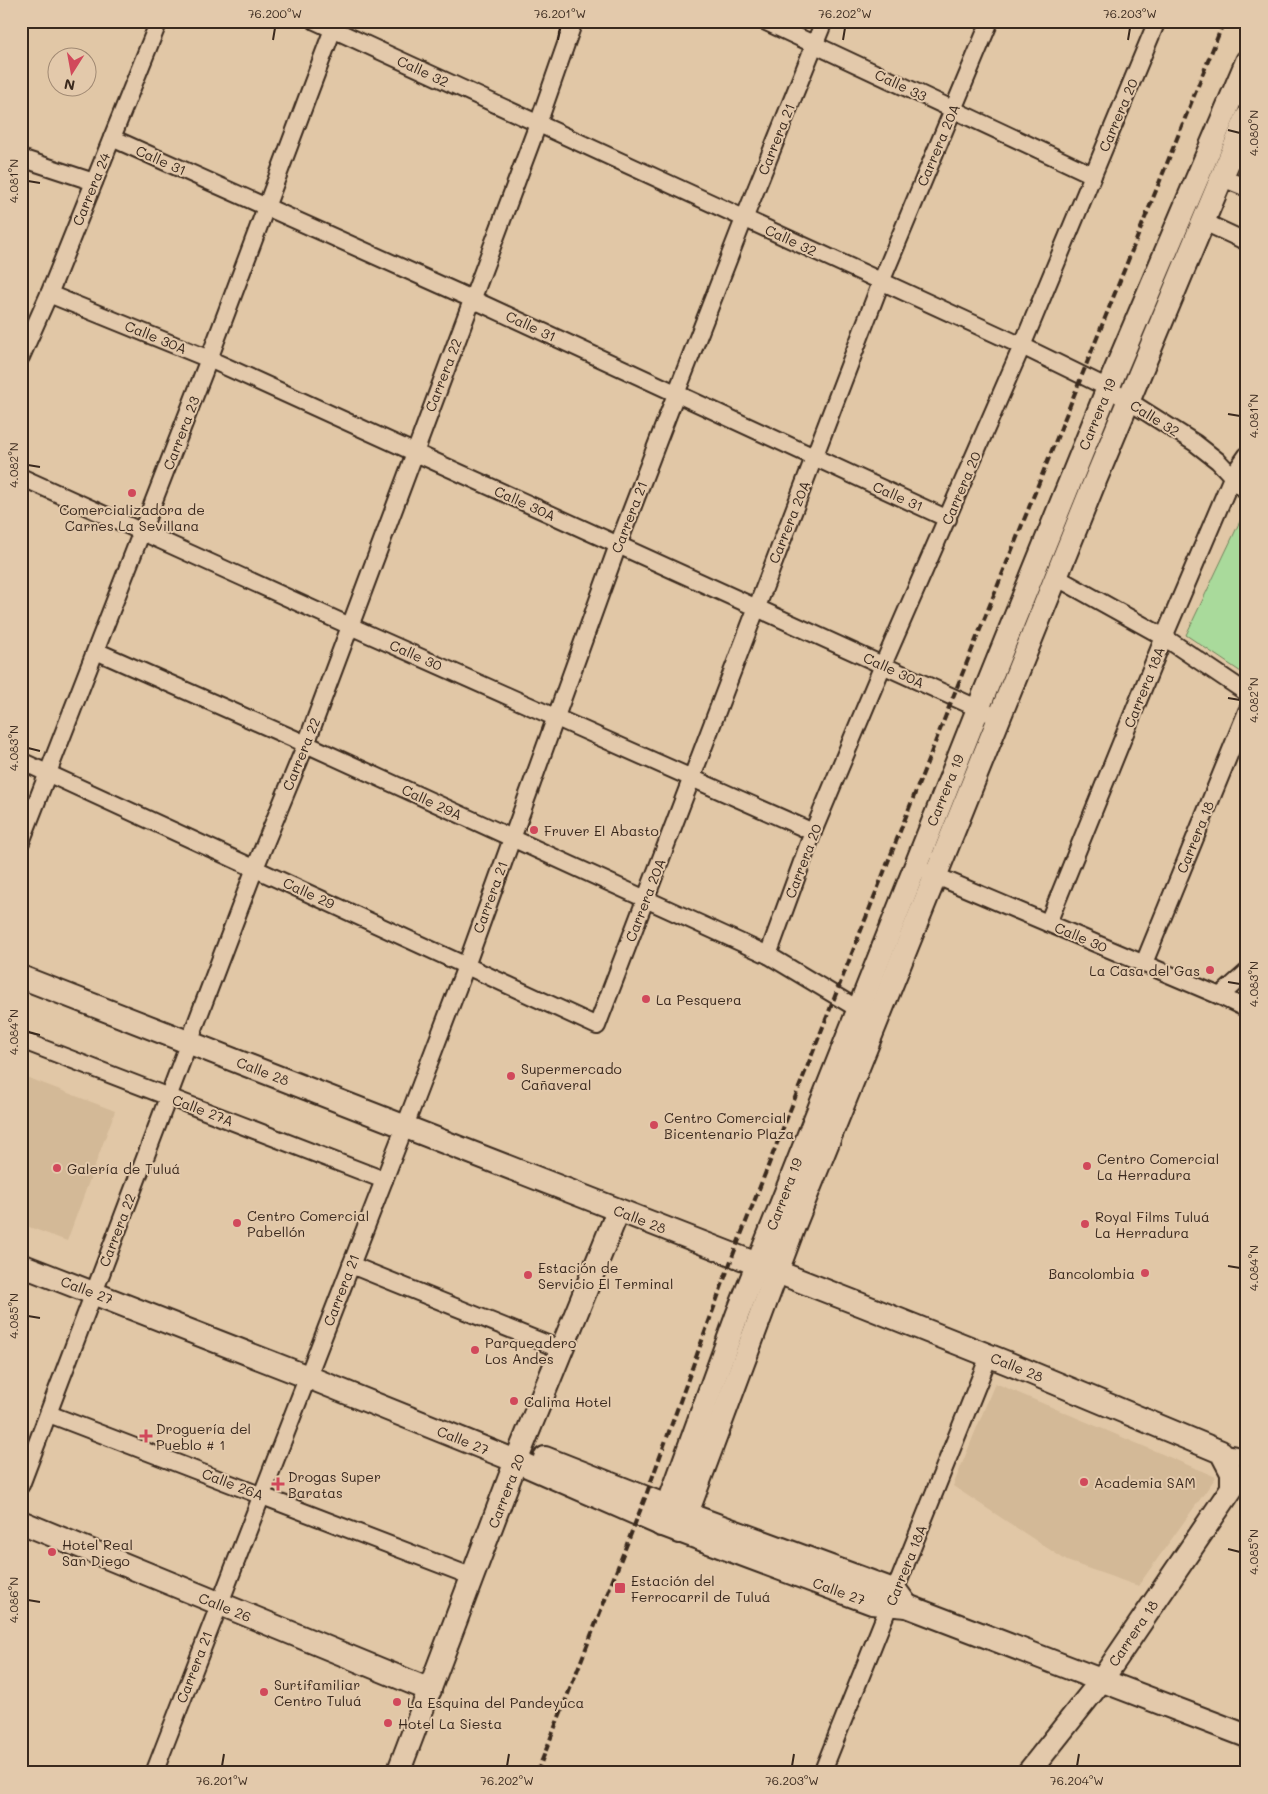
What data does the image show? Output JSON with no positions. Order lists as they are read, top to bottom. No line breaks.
{"streets":{"main road":["Carrera 20","Carrera 19","Carrera 18","Calle 28","Calle 27","Calle 26"],"street":["Calle 32","Calle 33","Carrera 21","Carrera 20A","Calle 31","Carrera 24","Calle 30A","Carrera 22","Carrera 23","Calle 30","Carrera 18A","Calle 29A","Calle 29","Calle 27A","Calle 26A"]},"crossings":[["Calle 32","Carrera 20"],["Calle 32","Carrera 21"],["Calle 32","Carrera 20A"],["Calle 32","Carrera 22"],["Calle 32","Carrera 19"],["Calle 32","Carrera 23"],["Calle 32","Carrera 18A"],["Calle 33","Carrera 20"],["Calle 33","Carrera 21"],["Calle 33","Carrera 20A"],["Carrera 20","Calle 31"],["Carrera 20","Calle 30A"],["Carrera 20","Calle 30"],["Carrera 20","Calle 29A"],["Carrera 20","Calle 28"],["Carrera 20","Calle 27"],["Carrera 20","Calle 26A"],["Carrera 20","Calle 26"],["Carrera 21","Calle 31"],["Carrera 21","Calle 30A"],["Carrera 21","Calle 30"],["Carrera 21","Calle 29A"],["Carrera 21","Calle 29"],["Carrera 21","Calle 28"],["Carrera 21","Calle 27A"],["Carrera 21","Calle 27"],["Carrera 21","Calle 26A"],["Carrera 21","Calle 26"],["Carrera 20A","Calle 31"],["Carrera 20A","Calle 30A"],["Carrera 20A","Calle 30"],["Carrera 20A","Calle 29A"],["Carrera 20A","Calle 29"],["Calle 31","Carrera 24"],["Calle 31","Carrera 22"],["Calle 31","Carrera 23"],["Carrera 24","Calle 30A"],["Calle 30A","Carrera 22"],["Calle 30A","Carrera 19"],["Calle 30A","Carrera 23"],["Carrera 22","Calle 30"],["Carrera 22","Calle 29A"],["Carrera 22","Calle 29"],["Carrera 22","Calle 28"],["Carrera 22","Calle 27A"],["Carrera 22","Calle 27"],["Carrera 22","Calle 26A"],["Carrera 19","Calle 30"],["Carrera 19","Calle 29A"],["Carrera 19","Calle 28"],["Carrera 19","Calle 27"],["Carrera 23","Calle 30"],["Carrera 23","Calle 29A"],["Carrera 23","Calle 29"],["Calle 30","Carrera 18A"],["Calle 30","Carrera 18"],["Carrera 18A","Calle 28"],["Carrera 18A","Calle 27"],["Carrera 18","Calle 28"],["Carrera 18","Calle 27"]],"places":{"other":["Comercializadora de Carnes La Sevillana","Fruver El Abasto","La Casa del Gas","La Pesquera","Supermercado Cañaveral","Centro Comercial Bicentenario Plaza","Centro Comercial La Herradura","Galería de Tuluá","Centro Comercial Pabellón","Royal Films Tuluá La Herradura","Bancolombia","Estación de Servicio El Terminal","Parqueadero Los Andes","Calima Hotel","Academia SAM","Hotel Real San Diego","Surtifamiliar Centro Tuluá","La Esquina del Pandeyuca","Hotel La Siesta"],"health":["Droguería del Pueblo # 1","Drogas Super Baratas"],"transit":["Estación del Ferrocarril de Tuluá"]},"north":"bottom","coordinates":["76.200°W","76.201°W","76.202°W","76.203°W","4.080°N","4.081°N","4.082°N","4.083°N","4.084°N","4.085°N","4.086°N","76.204°W"]}
